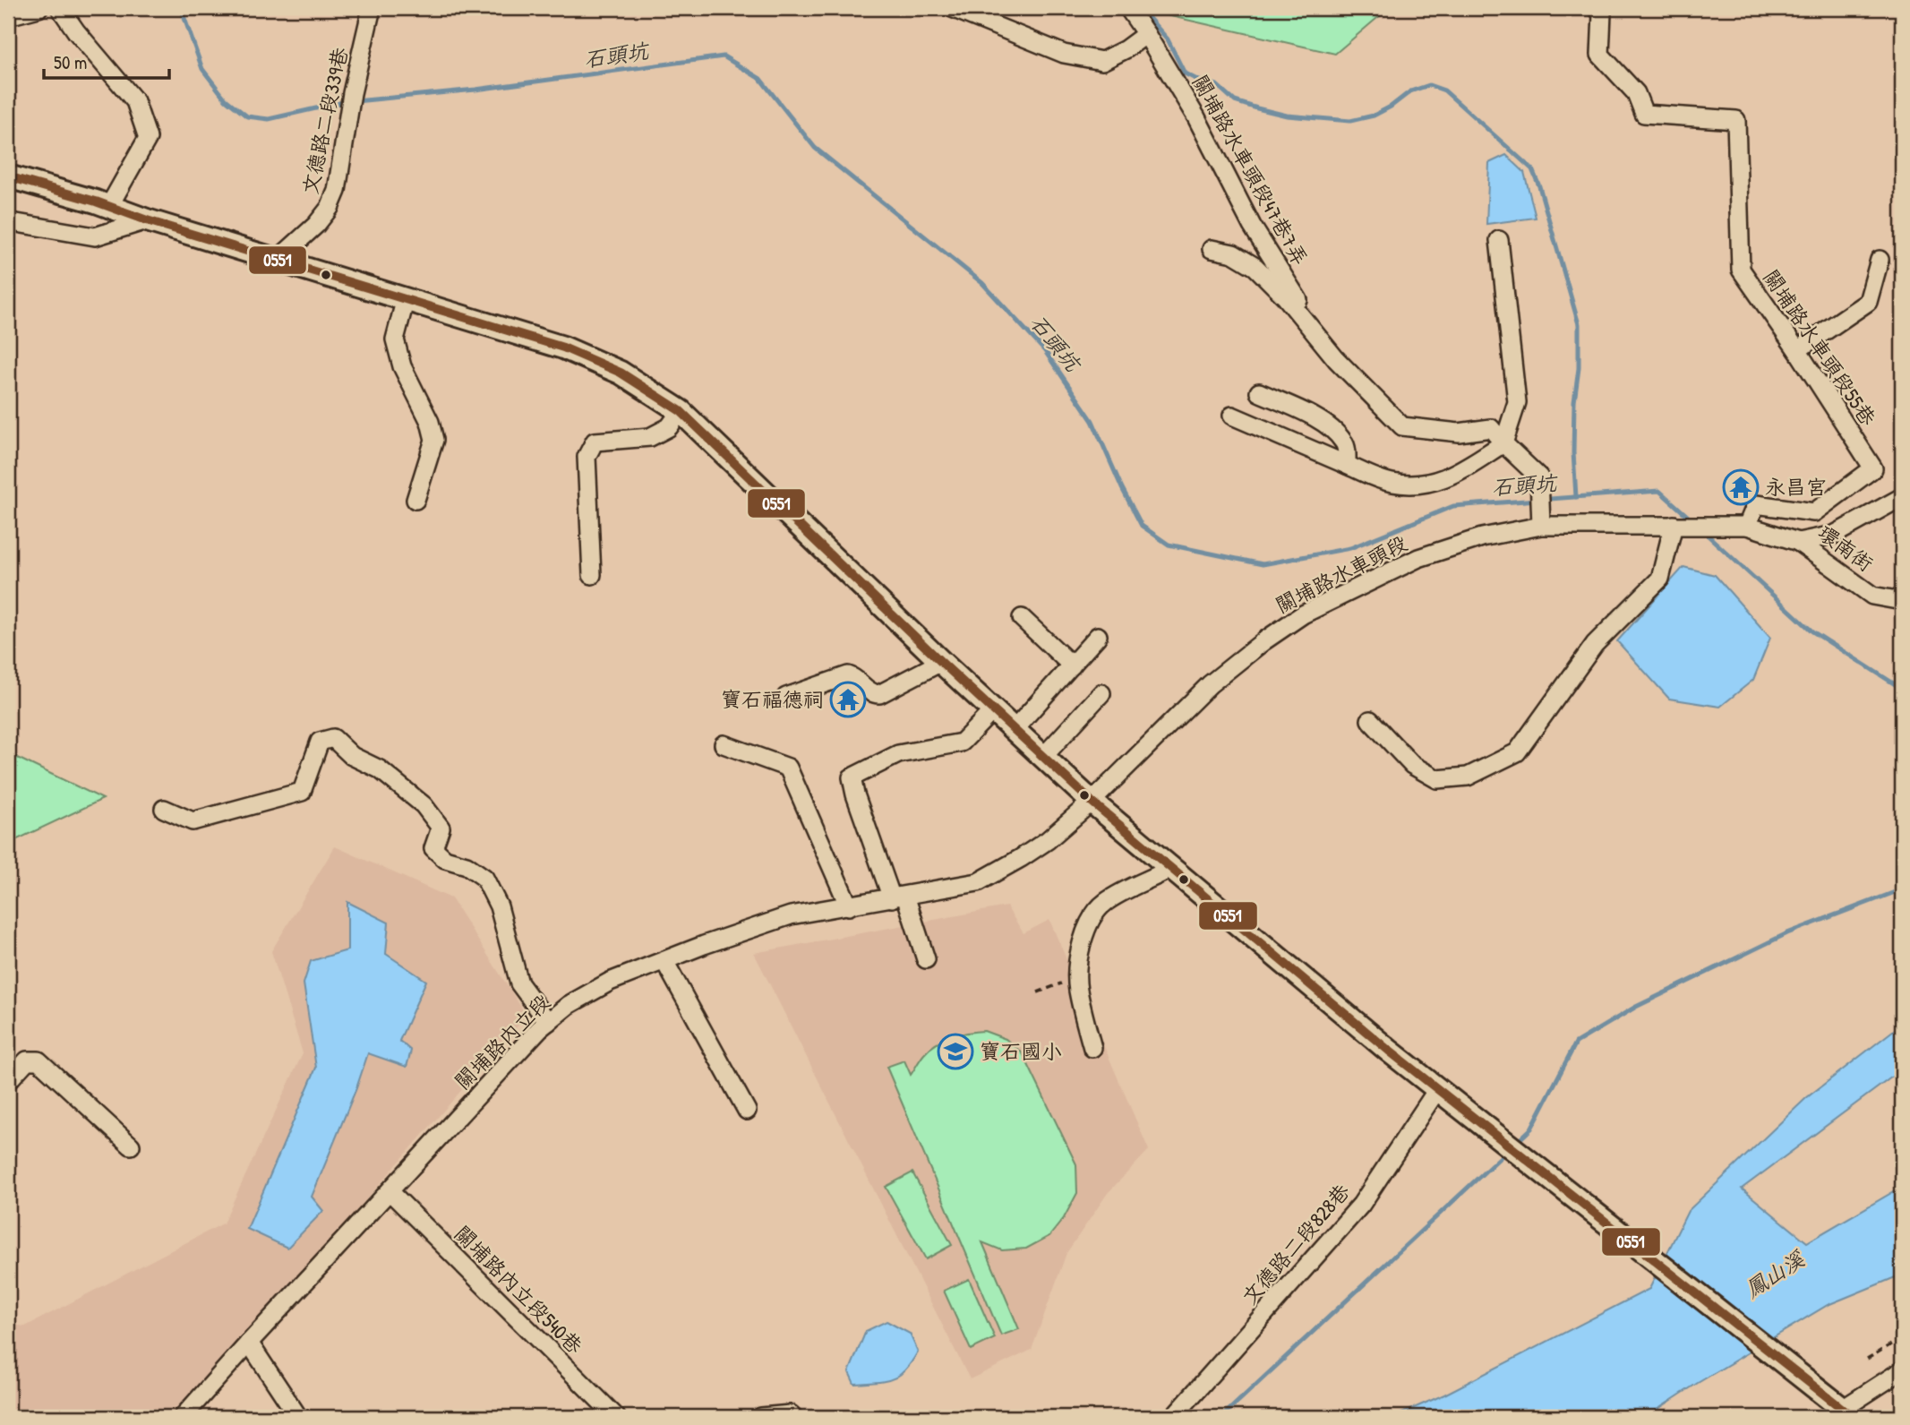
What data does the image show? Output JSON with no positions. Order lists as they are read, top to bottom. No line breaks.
{"streets":{"street":["文德路二段339巷","關埔路水車頭段47巷7弄","關埔路水車頭段55巷","環南街","關埔路水車頭段","關埔路內立段","文德路二段828巷","關埔路內立段540巷"]},"crossings":[["關埔路水車頭段55巷","關埔路水車頭段"],["關埔路水車頭段","關埔路內立段"],["關埔路內立段","關埔路內立段540巷"]],"water":["石頭坑","鳳山溪"],"places":{"temple":["永昌宮","寶石福德祠"],"school or university":["寶石國小"]},"lines":["transit line 0551"],"scale_bar":"50 m"}
